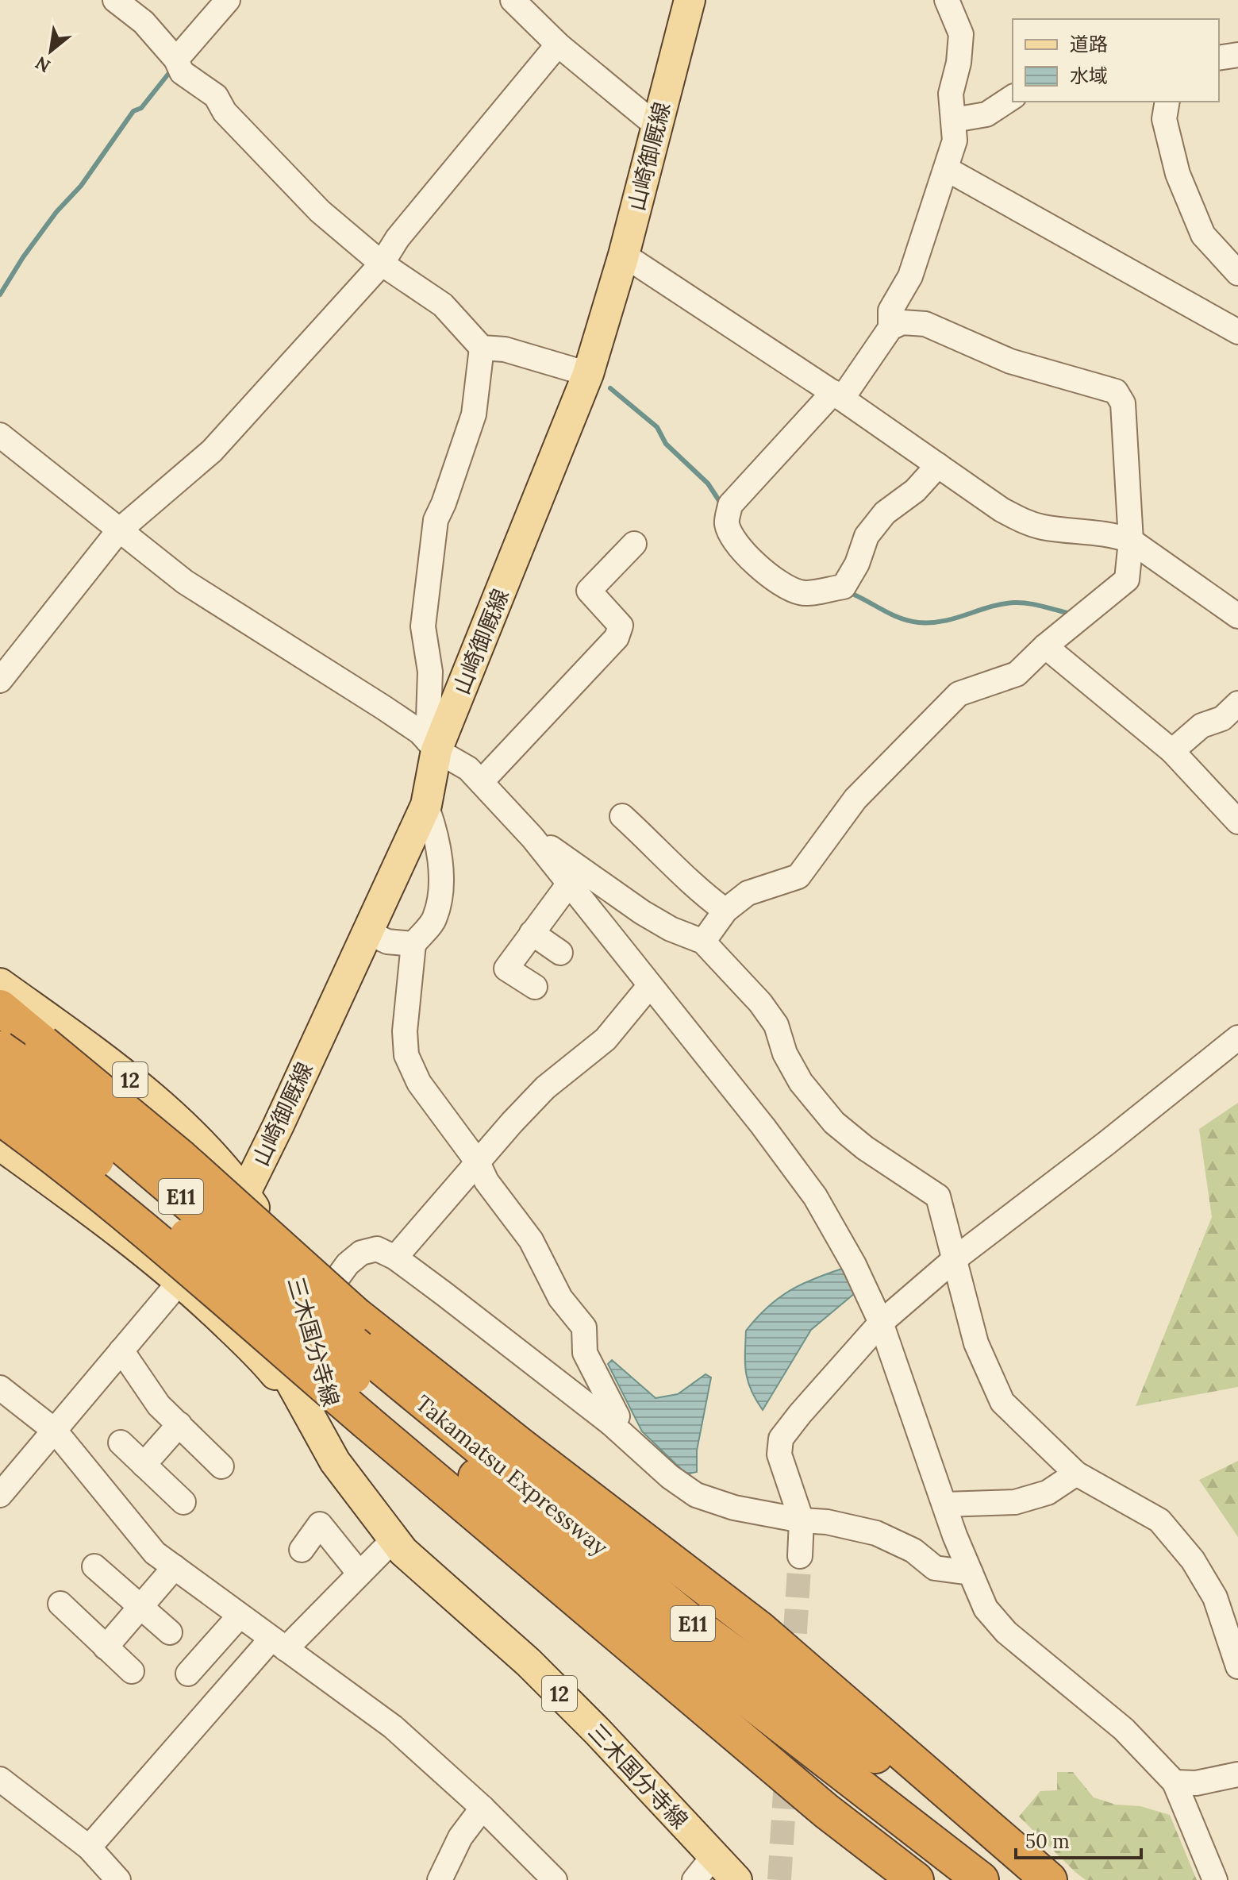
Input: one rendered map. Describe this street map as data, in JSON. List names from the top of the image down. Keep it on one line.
{"streets":{"highway":["E11","Takamatsu Expressway"],"main road":["山崎御厩線","12","三木国分寺線"]},"crossings":[["山崎御厩線","三木国分寺線"]],"legend":["道路","水域"],"scale_bar":"50 m","north":"bottom left"}
